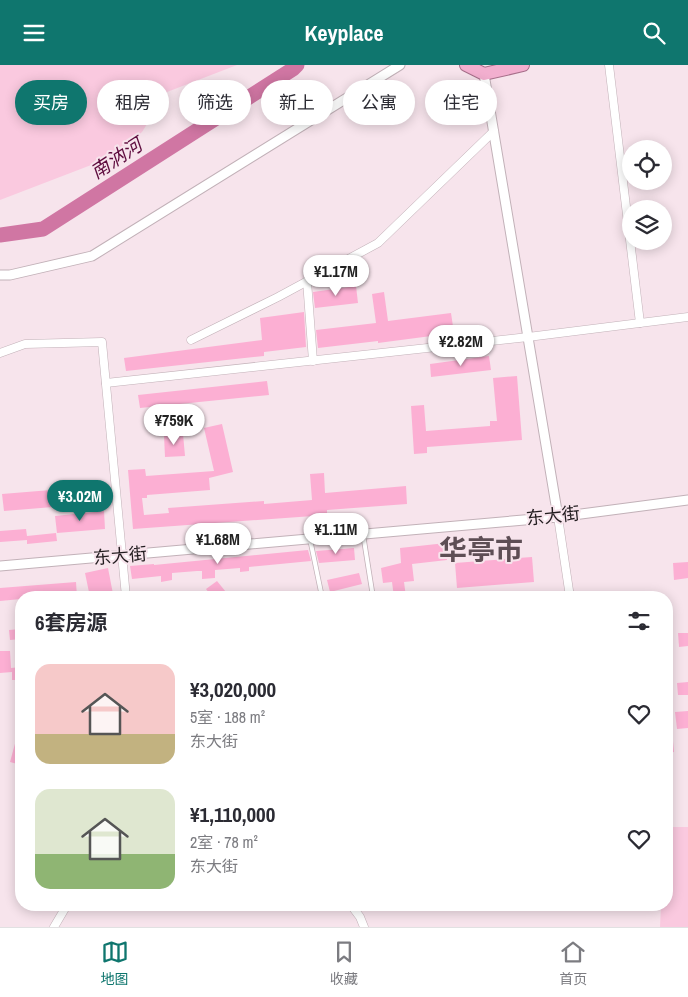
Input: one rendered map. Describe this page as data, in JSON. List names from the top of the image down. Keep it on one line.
{"streets":{"street":["东大街"]},"districts":["华亭市"],"water":["南汭河"],"page":{"header":"Keyplace","chip":["买房","租房","筛选","新上","公寓","住宅"],"price":["¥1.17M","¥2.82M","¥759K","¥3.02M","¥1.11M","¥1.68M"],"heading":"6套房源","list":[{"name":"¥3,020,000","note":"5室 · 188 m² · 东大街"},{"name":"¥1,110,000","note":"2室 · 78 m² · 东大街"}],"tabs":["地图","收藏","首页"]}}
